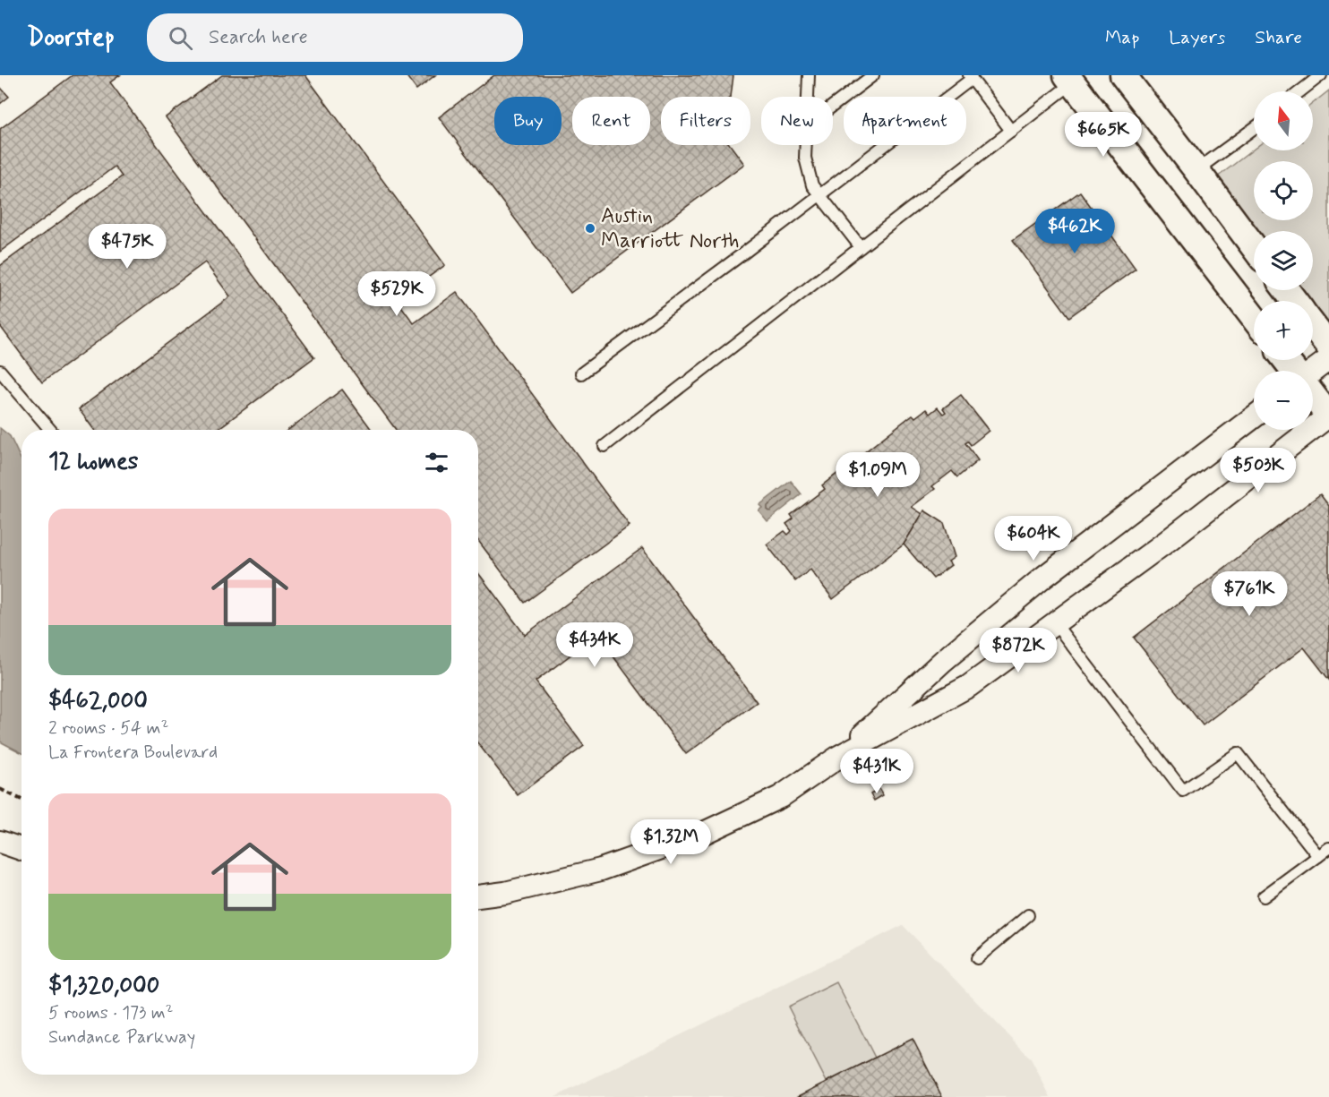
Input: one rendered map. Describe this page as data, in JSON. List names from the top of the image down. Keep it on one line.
{"places":["Austin Marriott North"],"north":"top","page":{"header":"Doorstep","search":"Search here","nav":["Map","Layers","Share"],"map_buttons":["+","−"],"chip":["Buy","Rent","Filters","New","Apartment"],"price":["$665K","$462K","$475K","$529K","$503K","$1.09M","$604K","$761K","$434K","$872K","$431K","$1.32M"],"heading":"12 homes","list":[{"name":"$462,000","note":"2 rooms · 54 m² · La Frontera Boulevard"},{"name":"$1,320,000","note":"5 rooms · 173 m² · Sundance Parkway"}]}}
